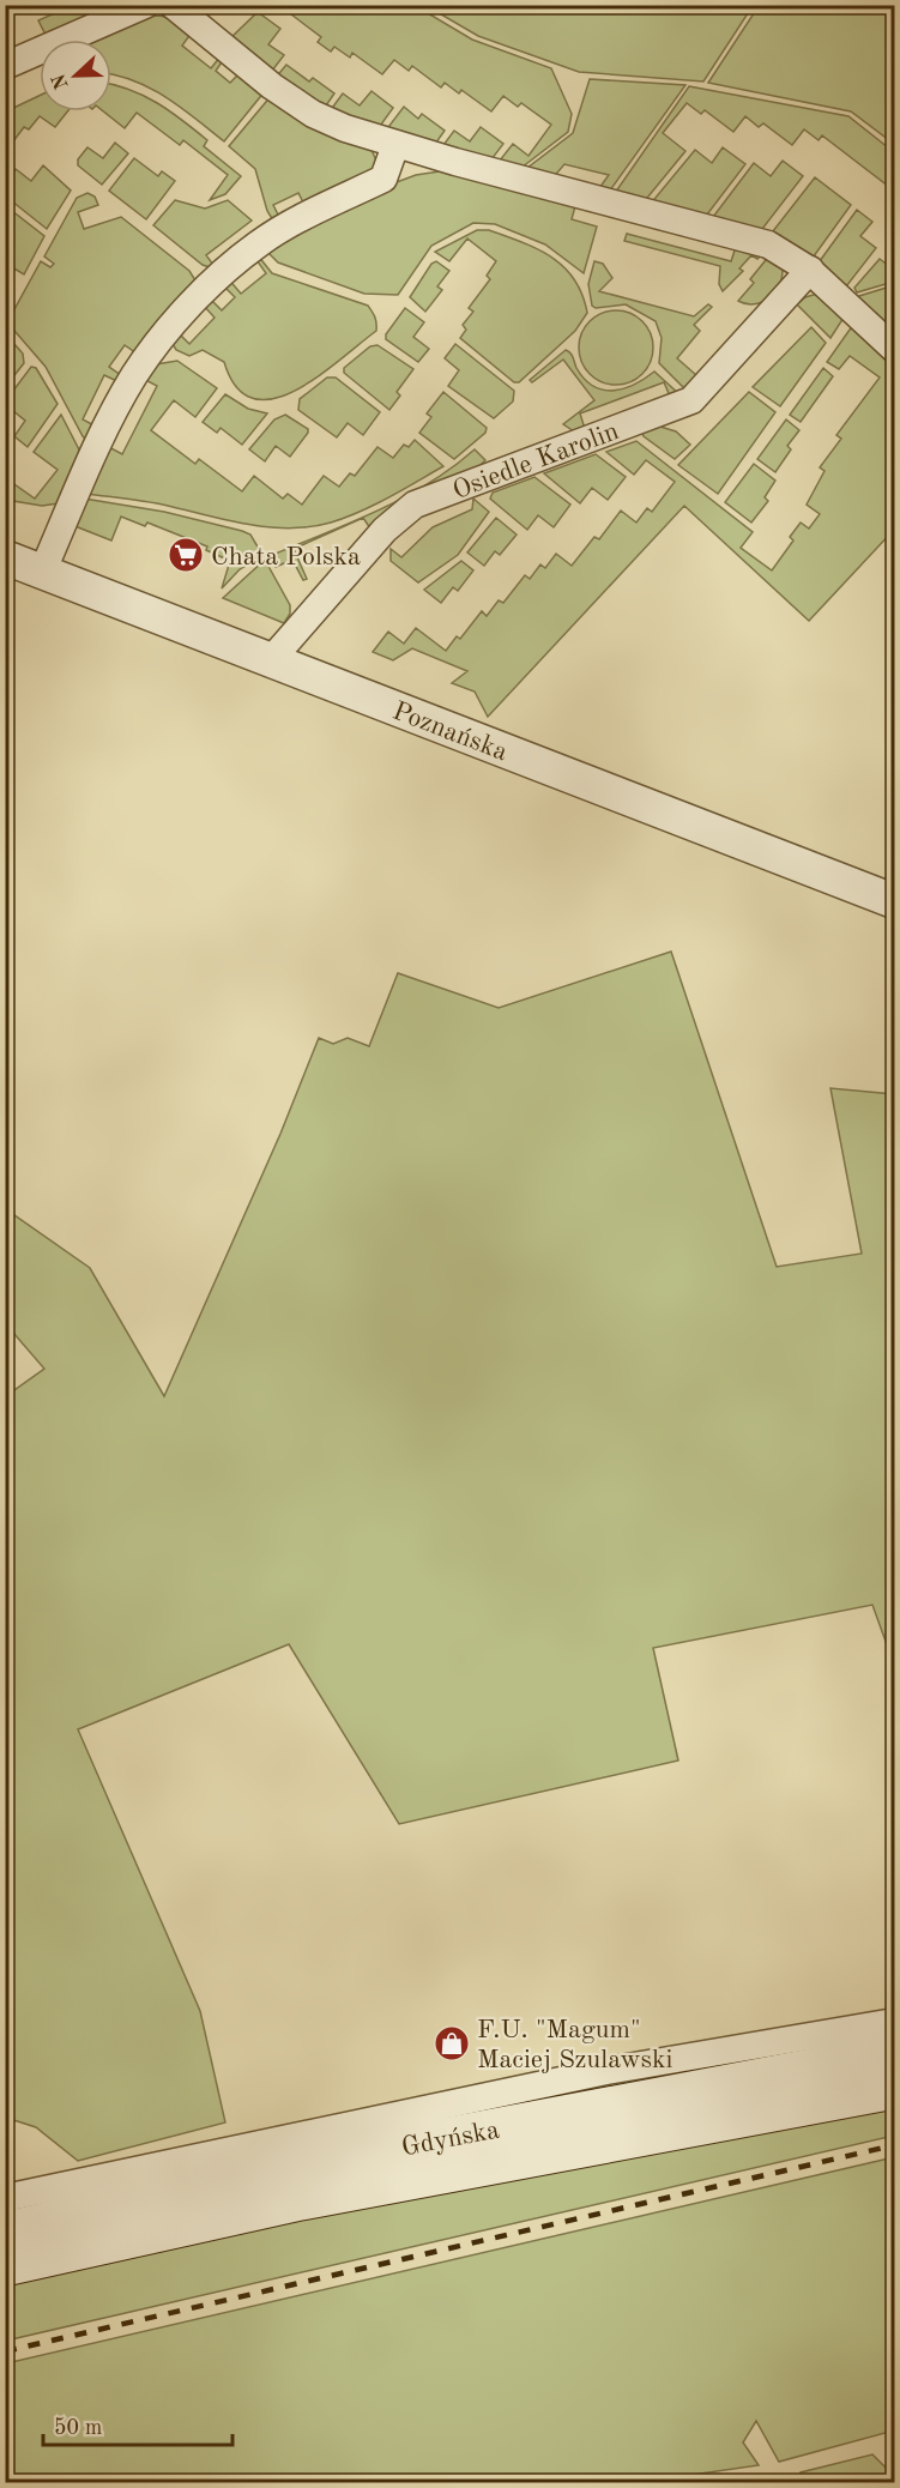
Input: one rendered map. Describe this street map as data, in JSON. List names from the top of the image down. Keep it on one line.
{"streets":{"main road":["Gdyńska"],"street":["Osiedle Karolin","Poznańska"]},"crossings":[["Osiedle Karolin","Poznańska"]],"places":{"supermarket":["Chata Polska"],"shop":["F.U. \"Magum\" Maciej Szulawski"]},"scale_bar":"50 m","north":"left"}
